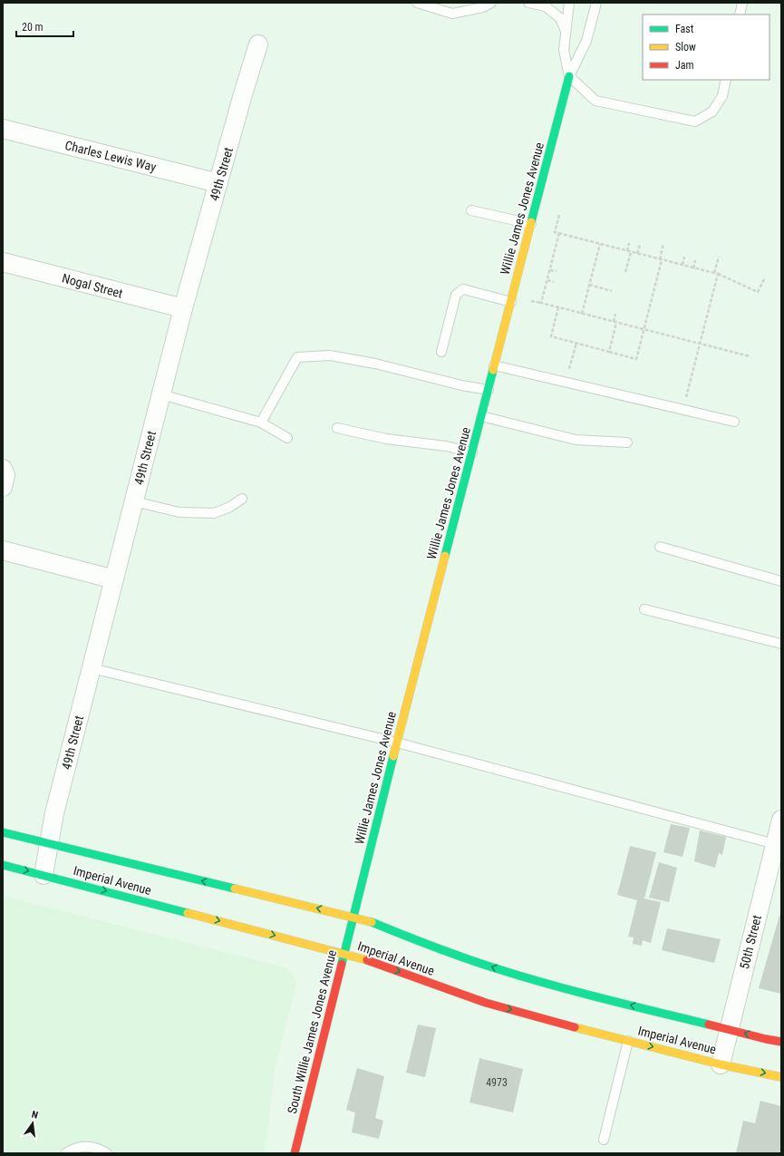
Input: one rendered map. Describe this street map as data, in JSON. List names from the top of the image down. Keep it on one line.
{"streets":{"main road":["Willie James Jones Avenue","Imperial Avenue","South Willie James Jones Avenue"],"street":["Charles Lewis Way","49th Street","Nogal Street","50th Street"]},"crossings":[["Charles Lewis Way","49th Street"],["49th Street","Nogal Street"],["49th Street","Imperial Avenue"],["Willie James Jones Avenue","Imperial Avenue"],["Willie James Jones Avenue","South Willie James Jones Avenue"],["Imperial Avenue","50th Street"],["Imperial Avenue","South Willie James Jones Avenue"]],"house_numbers":["4973"],"legend":["Fast","Slow","Jam"],"scale_bar":"20 m","north":"top"}
